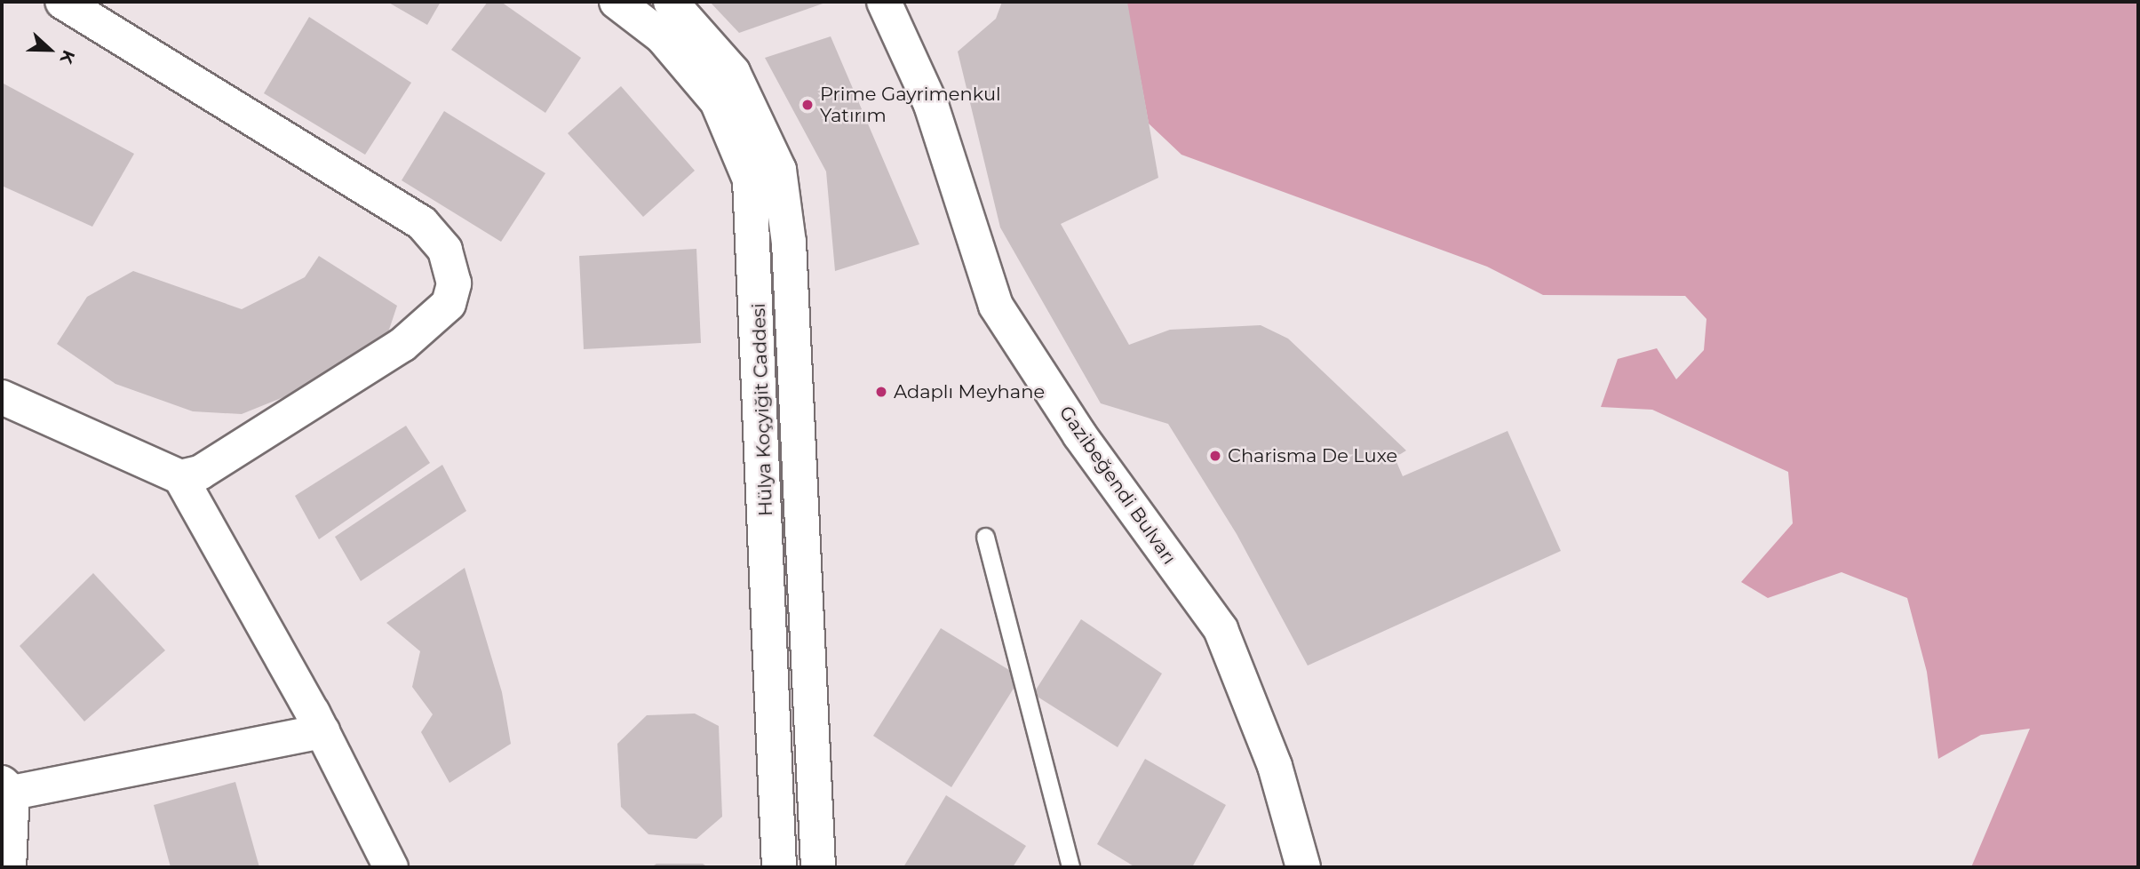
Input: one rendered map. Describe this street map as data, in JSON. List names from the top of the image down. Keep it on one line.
{"streets":{"street":["Hülya Koçyiğit Caddesi","Gazibeğendi Bulvarı"]},"places":["Prime Gayrimenkul Yatırım","Adaplı Meyhane","Charisma De Luxe"],"north":"right"}
